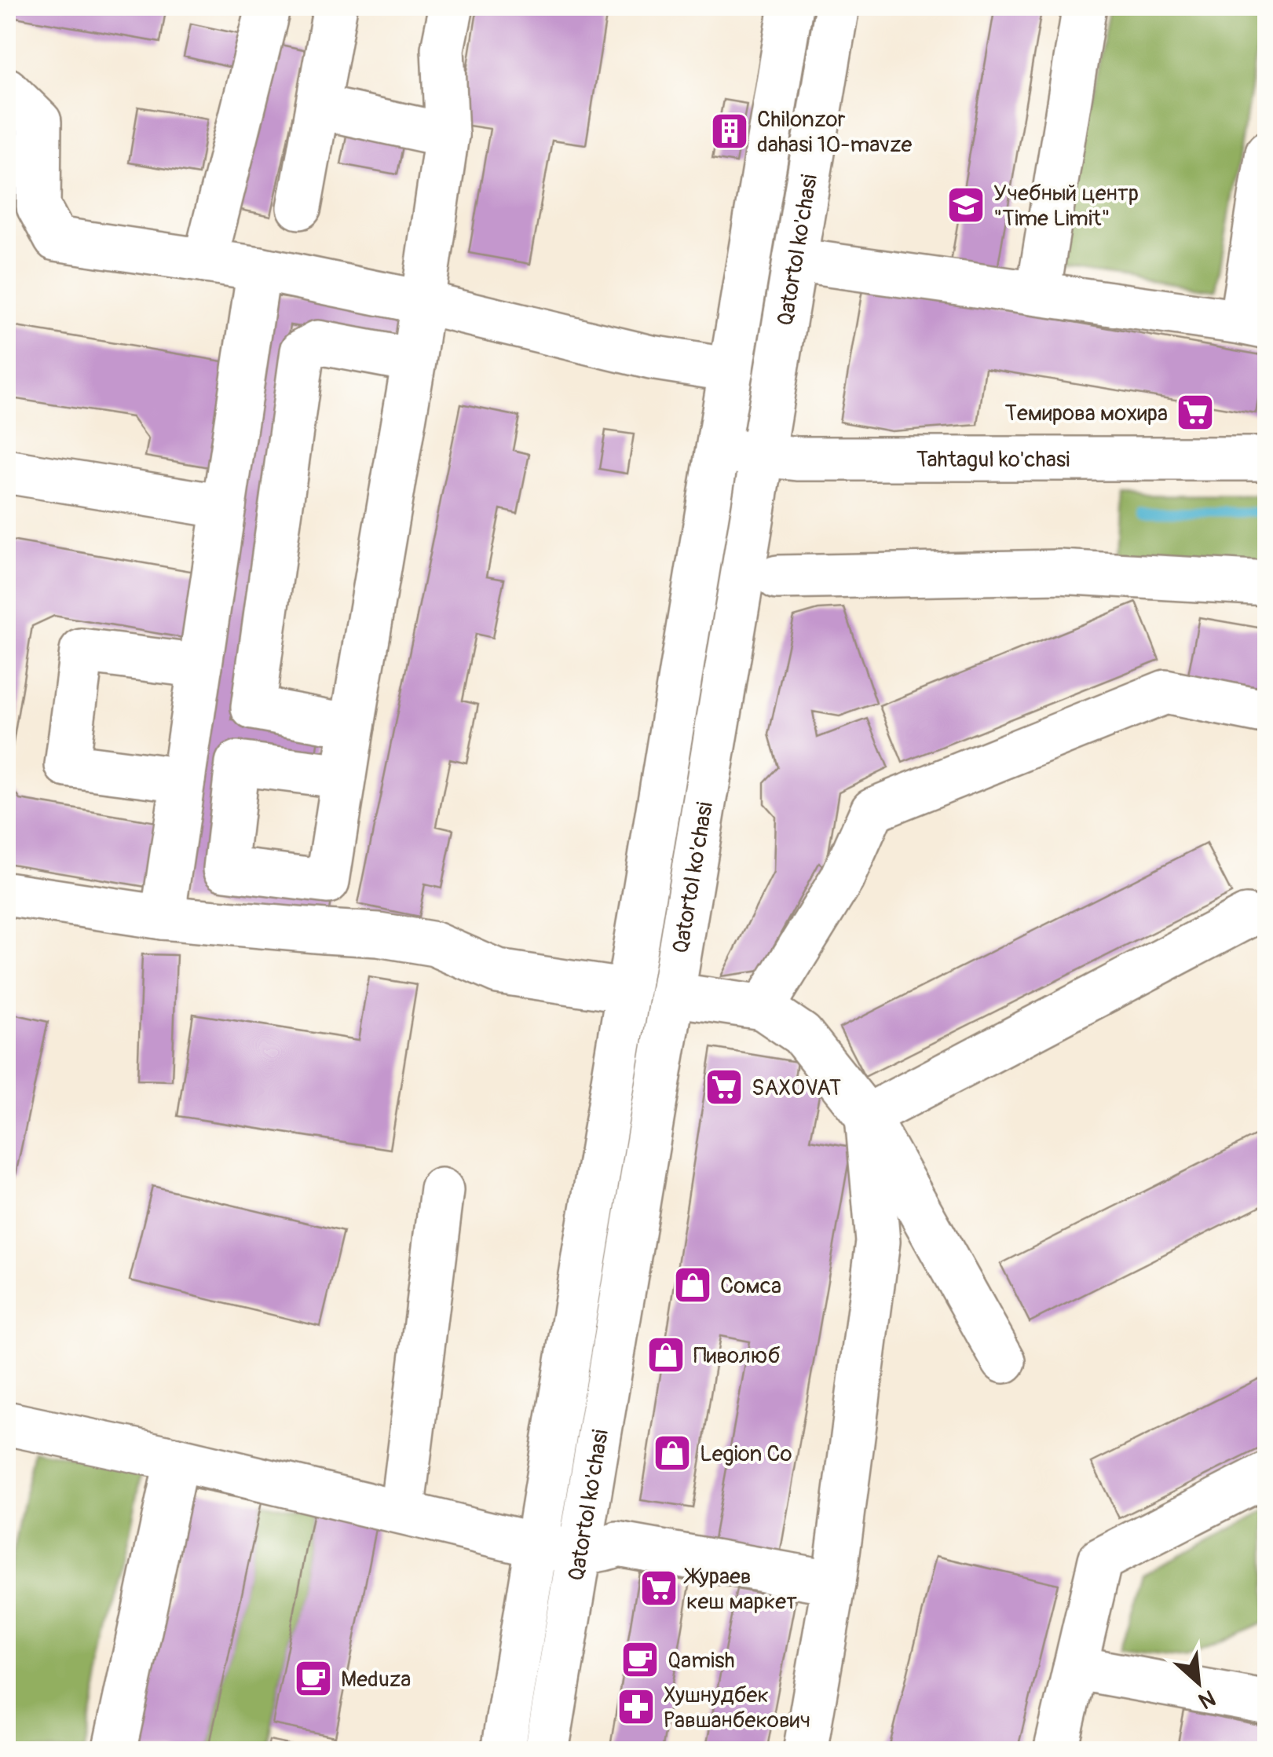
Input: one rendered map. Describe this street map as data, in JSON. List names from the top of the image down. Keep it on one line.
{"streets":{"main road":["Qatortol ko'chasi","Tahtagul ko'chasi"]},"crossings":[["Qatortol ko'chasi","Tahtagul ko'chasi"]],"places":{"building":["Chilonzor dahasi 10-mavze"],"school or university":["Учебный центр \"Time Limit\""],"supermarket":["Темирова мохира","SAXOVAT","Жураев кеш маркет"],"shop":["Сомса","Пиволюб","Legion Co"],"cafe":["Qamish","Meduza"],"pharmacy":["Хушнудбек Равшанбекович"]},"north":"bottom right"}
